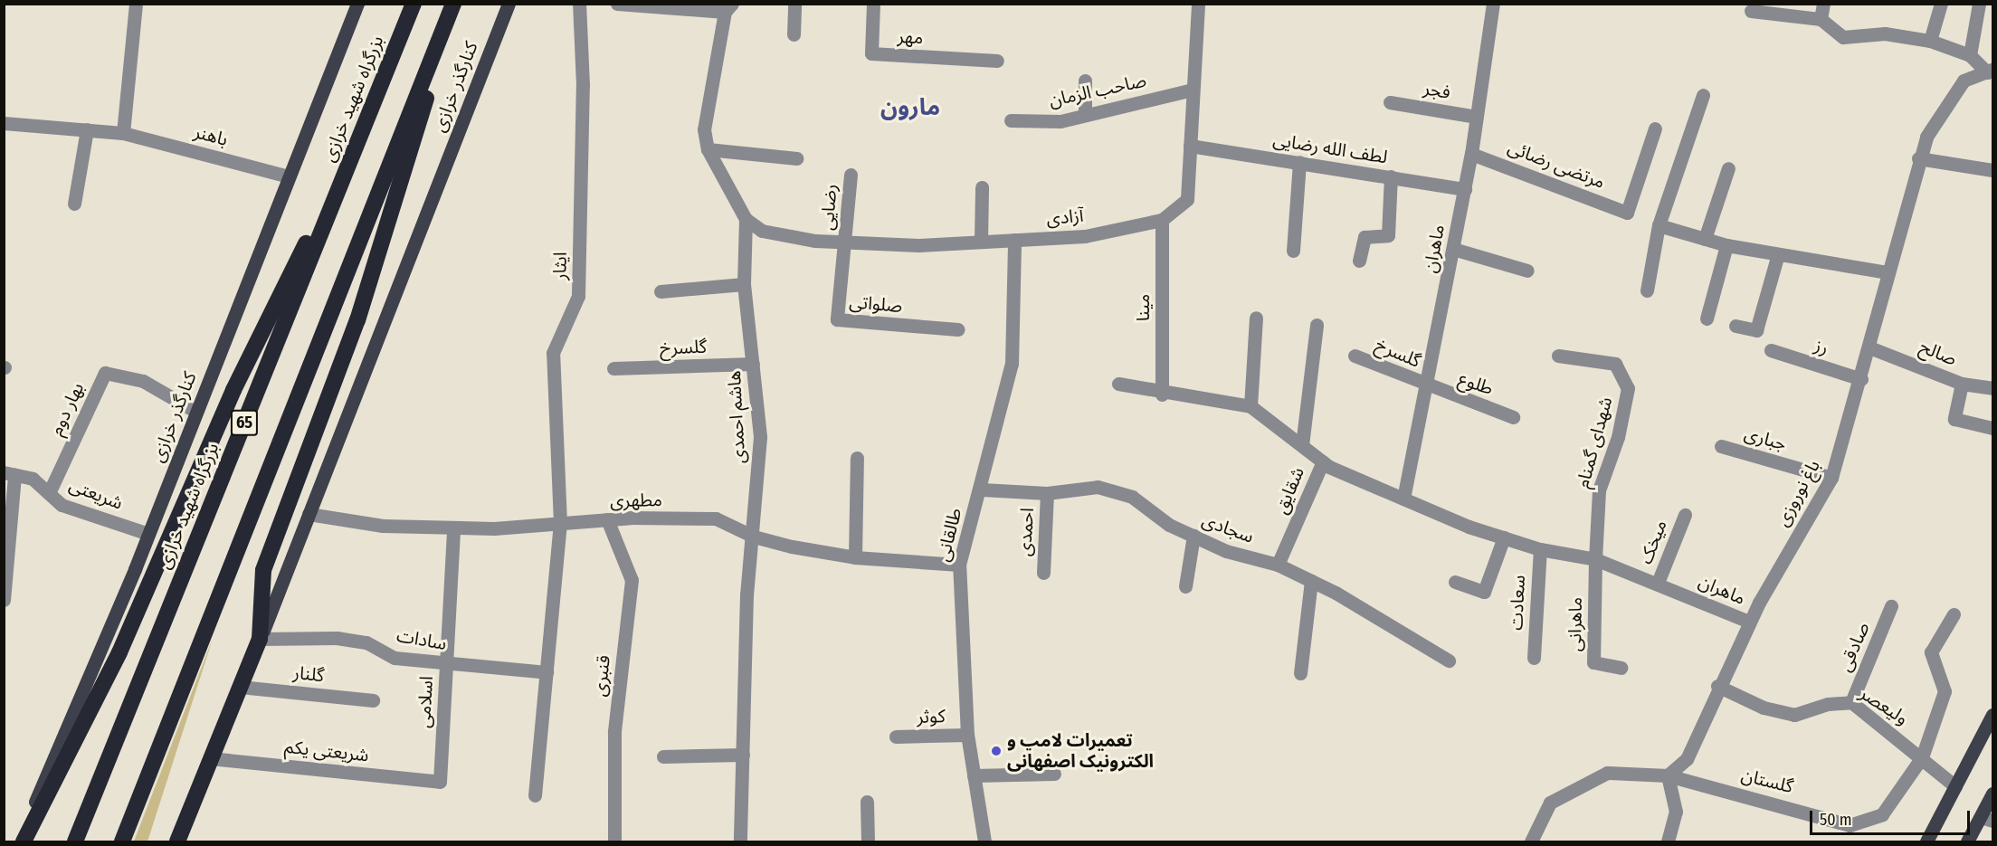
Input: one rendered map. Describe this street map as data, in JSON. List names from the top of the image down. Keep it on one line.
{"streets":{"highway":["بزرگراه شهید خرازی","65"],"main road":["کنارگذر خرازی"],"street":["مهر","صاحب الزمان","فجر","باهنر","لطف الله رضایی","مرتضی رضائی","رضایی","آزادی","ماهران","ایثار","صلواتی","مینا","رز","گلسرخ","صالح","طلوع","بهار دوم","هاشم احمدی","جباری","شهدای گمنام","شقایق","باغ نوروزی","شریعتی","مطهری","سجادی","احمدی","طالقانی","میخک","سعادت","ماهرانی","سادات","صادقی","گلنار","قنبری","اسلامی","ولیعصر","کوثر","شریعتی یکم","گلستان"]},"crossings":[["کنارگذر خرازی","باهنر"],["کنارگذر خرازی","بهار دوم"],["کنارگذر خرازی","شریعتی"],["کنارگذر خرازی","مطهری"],["کنارگذر خرازی","سادات"],["صاحب الزمان","آزادی"],["فجر","ماهران"],["لطف الله رضایی","آزادی"],["لطف الله رضایی","ماهران"],["مرتضی رضائی","ماهران"],["رضایی","آزادی"],["رضایی","صلواتی"],["آزادی","صلواتی"],["آزادی","مینا"],["آزادی","هاشم احمدی"],["آزادی","طالقانی"],["ماهران","مینا"],["ماهران","گلسرخ"],["ماهران","طلوع"],["ماهران","شهدای گمنام"],["ماهران","شقایق"],["ماهران","باغ نوروزی"],["ماهران","میخک"],["ماهران","سعادت"],["ماهران","ماهرانی"],["ایثار","مطهری"],["ایثار","سادات"],["رز","باغ نوروزی"],["گلسرخ","طلوع"],["گلسرخ","هاشم احمدی"],["صالح","باغ نوروزی"],["بهار دوم","شریعتی"],["هاشم احمدی","مطهری"],["جباری","باغ نوروزی"],["شهدای گمنام","ماهرانی"],["شقایق","سجادی"],["باغ نوروزی","ولیعصر"],["باغ نوروزی","گلستان"],["مطهری","طالقانی"],["مطهری","قنبری"],["مطهری","اسلامی"],["سجادی","احمدی"],["سجادی","طالقانی"],["طالقانی","کوثر"],["سادات","اسلامی"],["صادقی","ولیعصر"],["اسلامی","شریعتی یکم"],["ولیعصر","گلستان"]],"districts":["مارون"],"places":["تعمیرات لامپ و الکترونیک اصفهانی"],"scale_bar":"50 m"}
